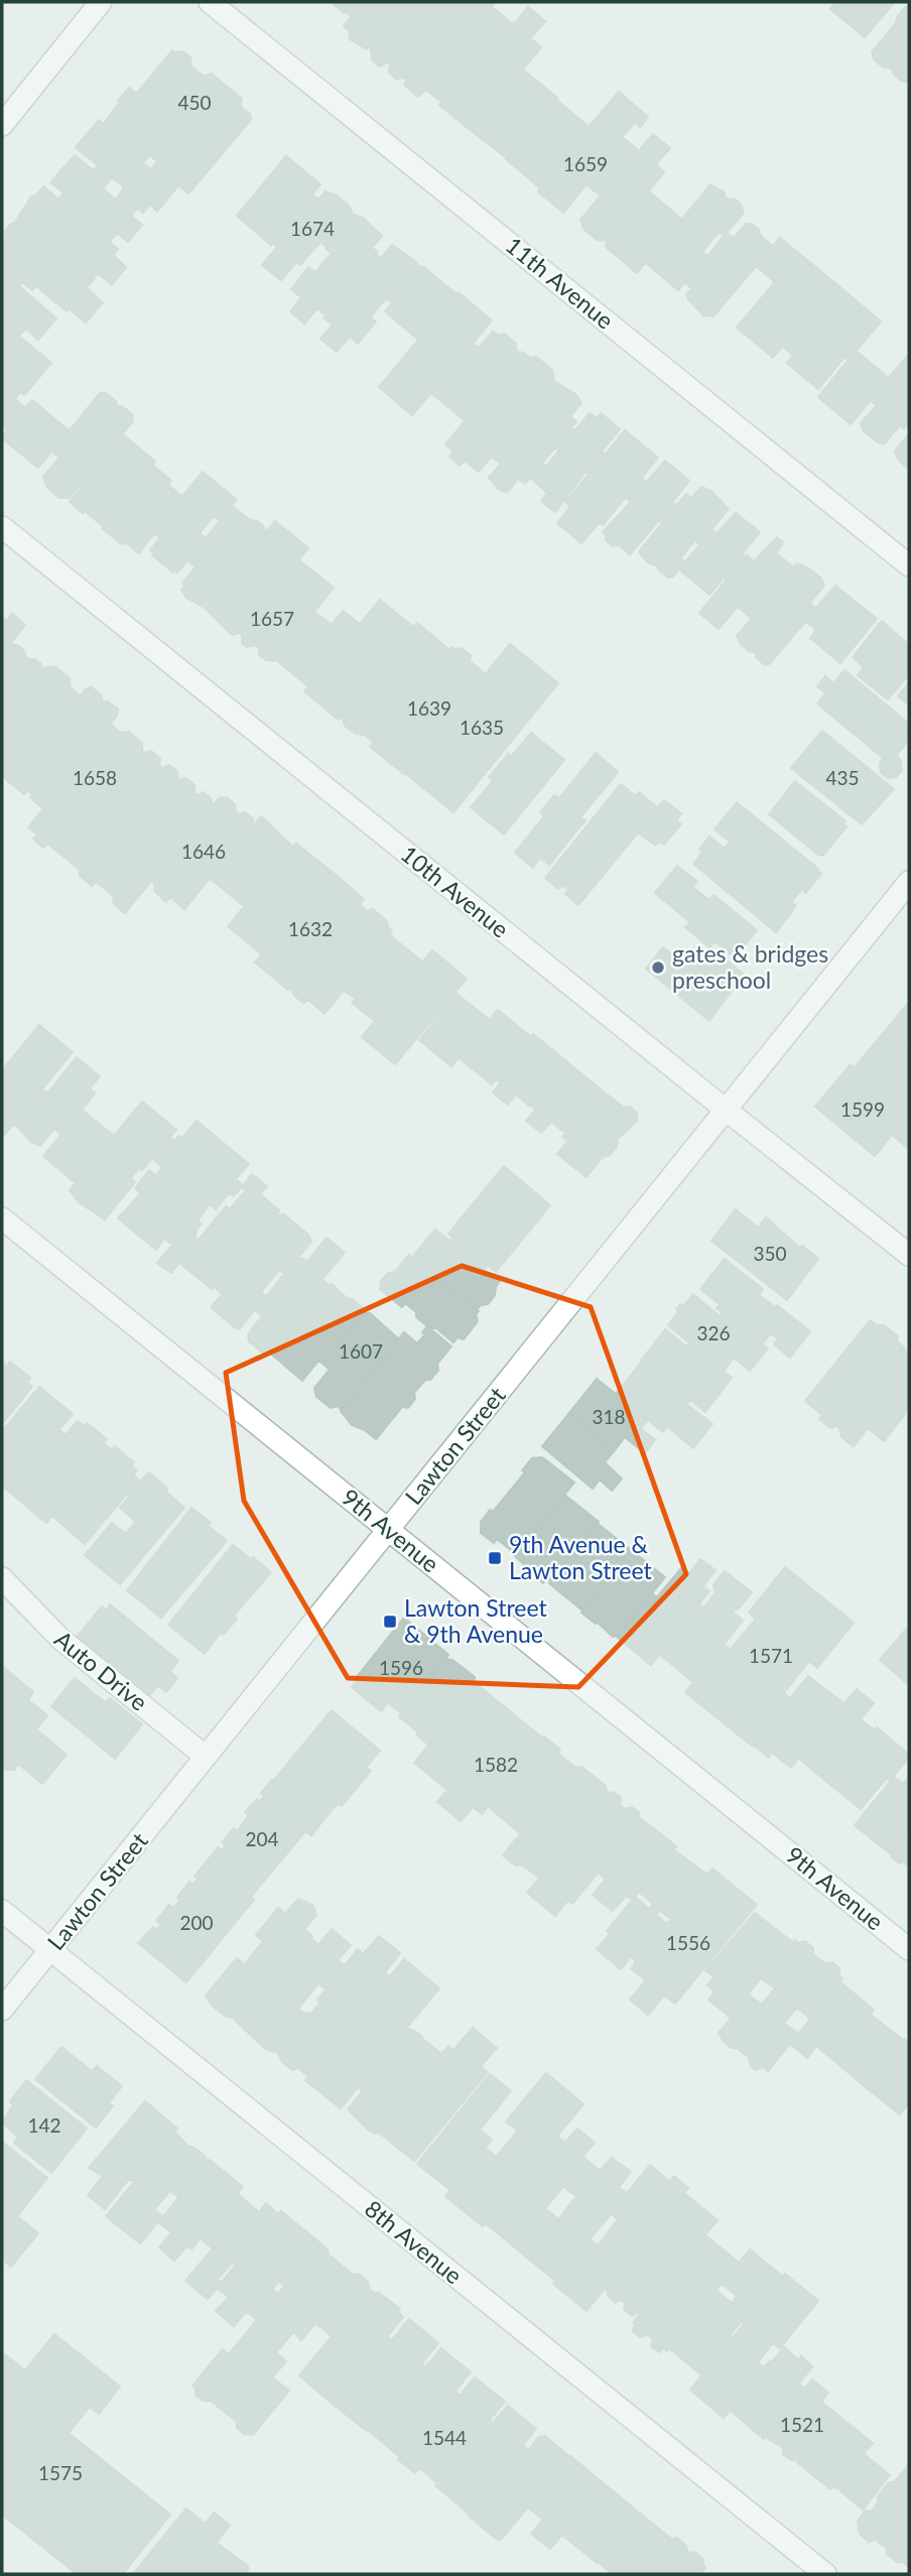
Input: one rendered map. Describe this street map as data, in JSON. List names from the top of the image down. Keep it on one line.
{"streets":{"street":["11th Avenue","10th Avenue","Lawton Street","9th Avenue","Auto Drive","8th Avenue"]},"crossings":[["10th Avenue","Lawton Street"],["Lawton Street","9th Avenue"],["Lawton Street","Auto Drive"],["Lawton Street","8th Avenue"]],"places":{"other":["gates & bridges preschool"],"transit":["9th Avenue & Lawton Street","Lawton Street & 9th Avenue"]},"house_numbers":["450","1659","1674","1657","1639","1635","1658","435","1646","1632","1599","350","326","1607","318","1571","1596","1582","204","200","1556","142","1521","1544","1575"]}
